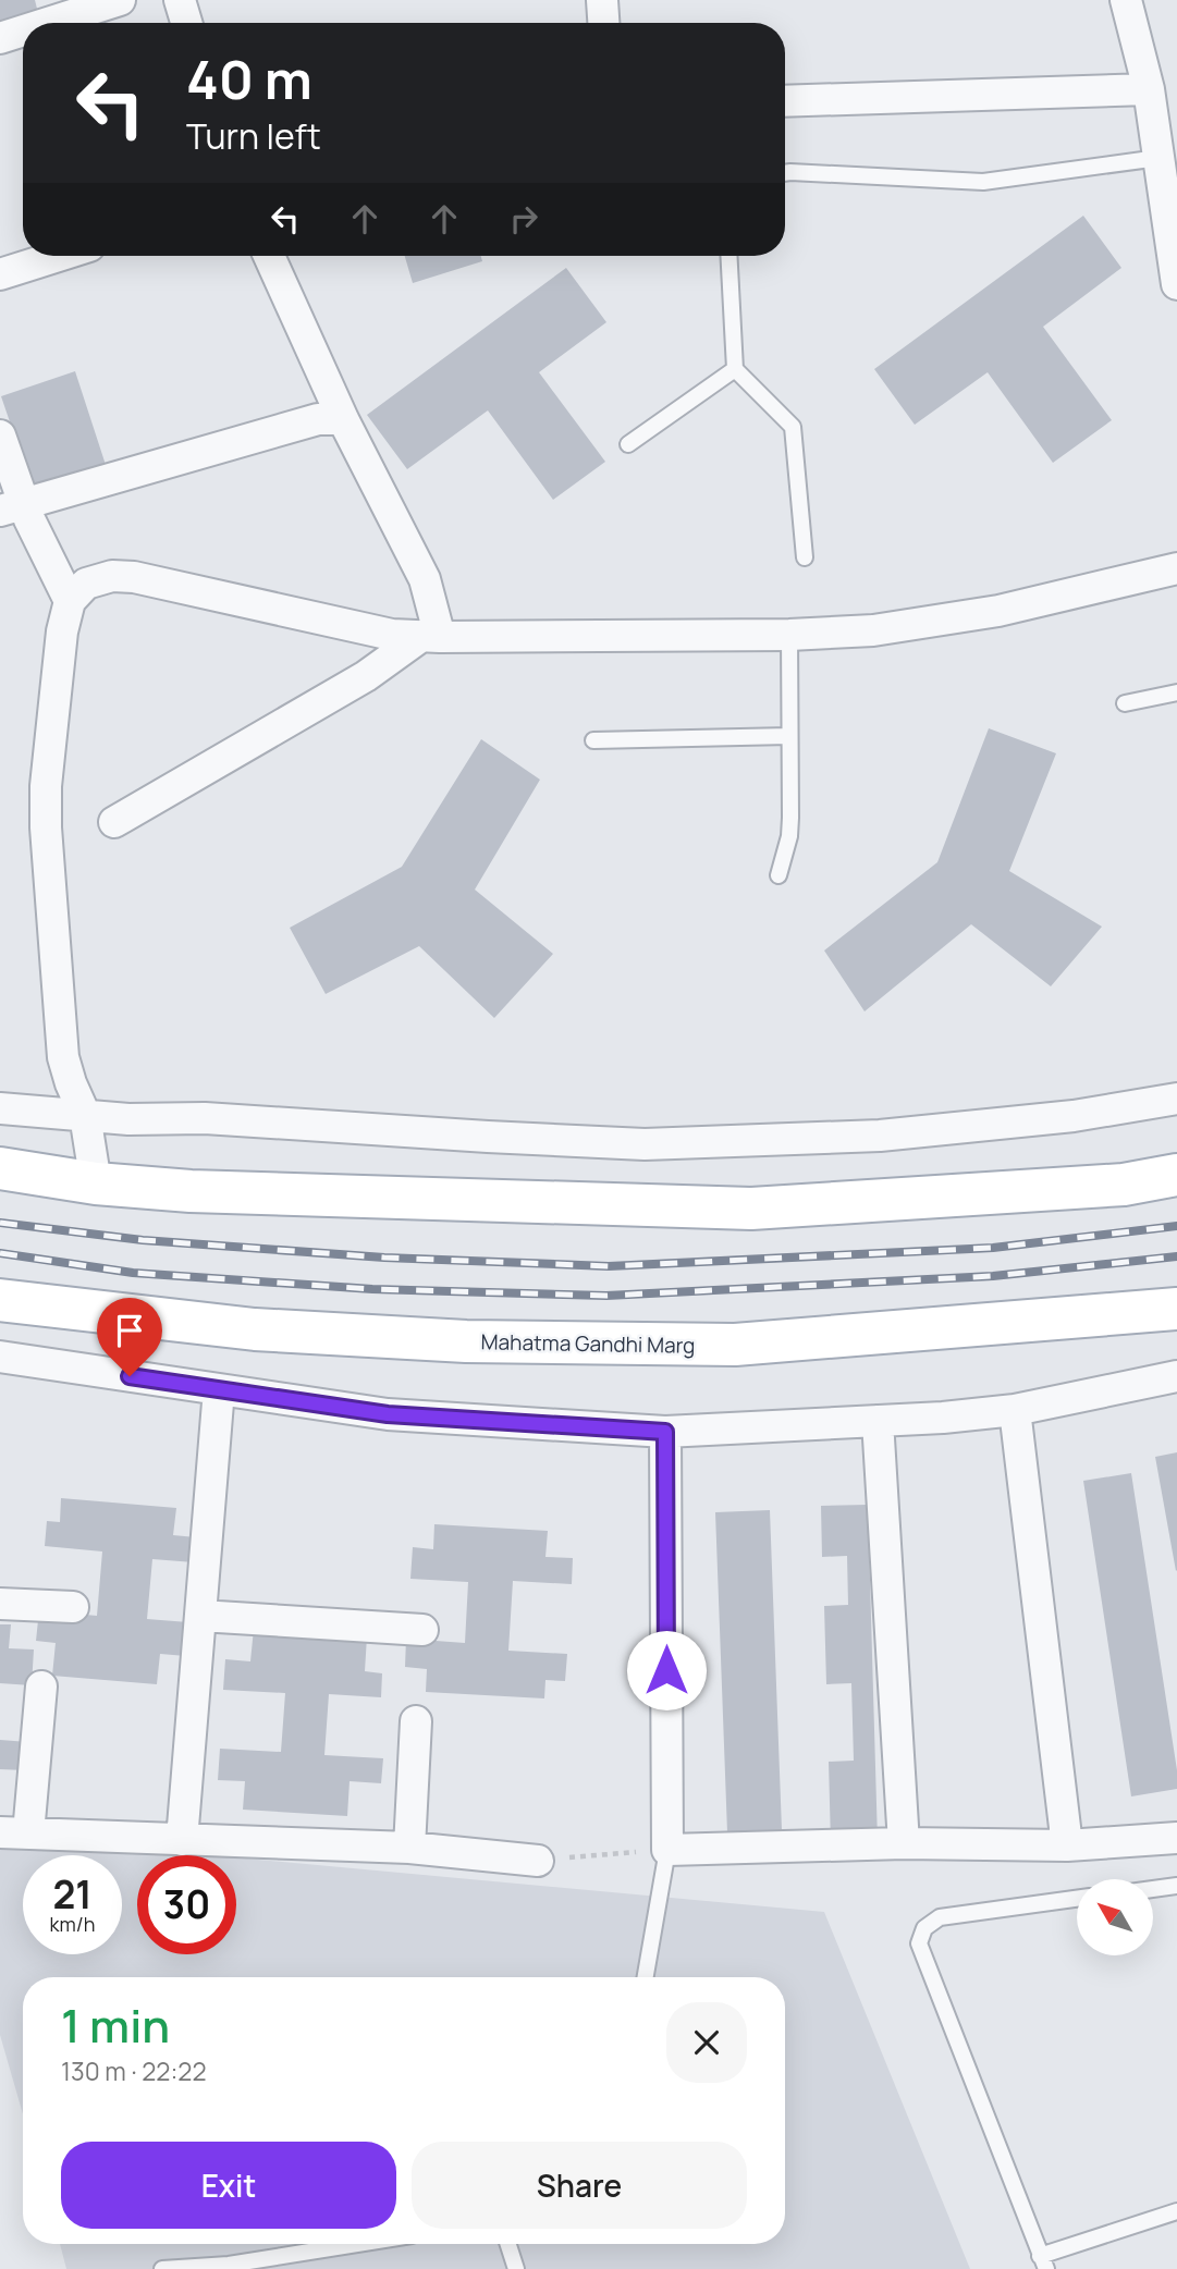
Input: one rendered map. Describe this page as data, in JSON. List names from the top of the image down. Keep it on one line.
{"streets":{"main road":["Mahatma Gandhi Marg"]},"north":"top left","page":{"turn":["40 m","Turn left"],"speed":"21 km/h","limit":"30","heading":["1 min","130 m · 22:22"],"buttons":["Exit","Share"]}}
